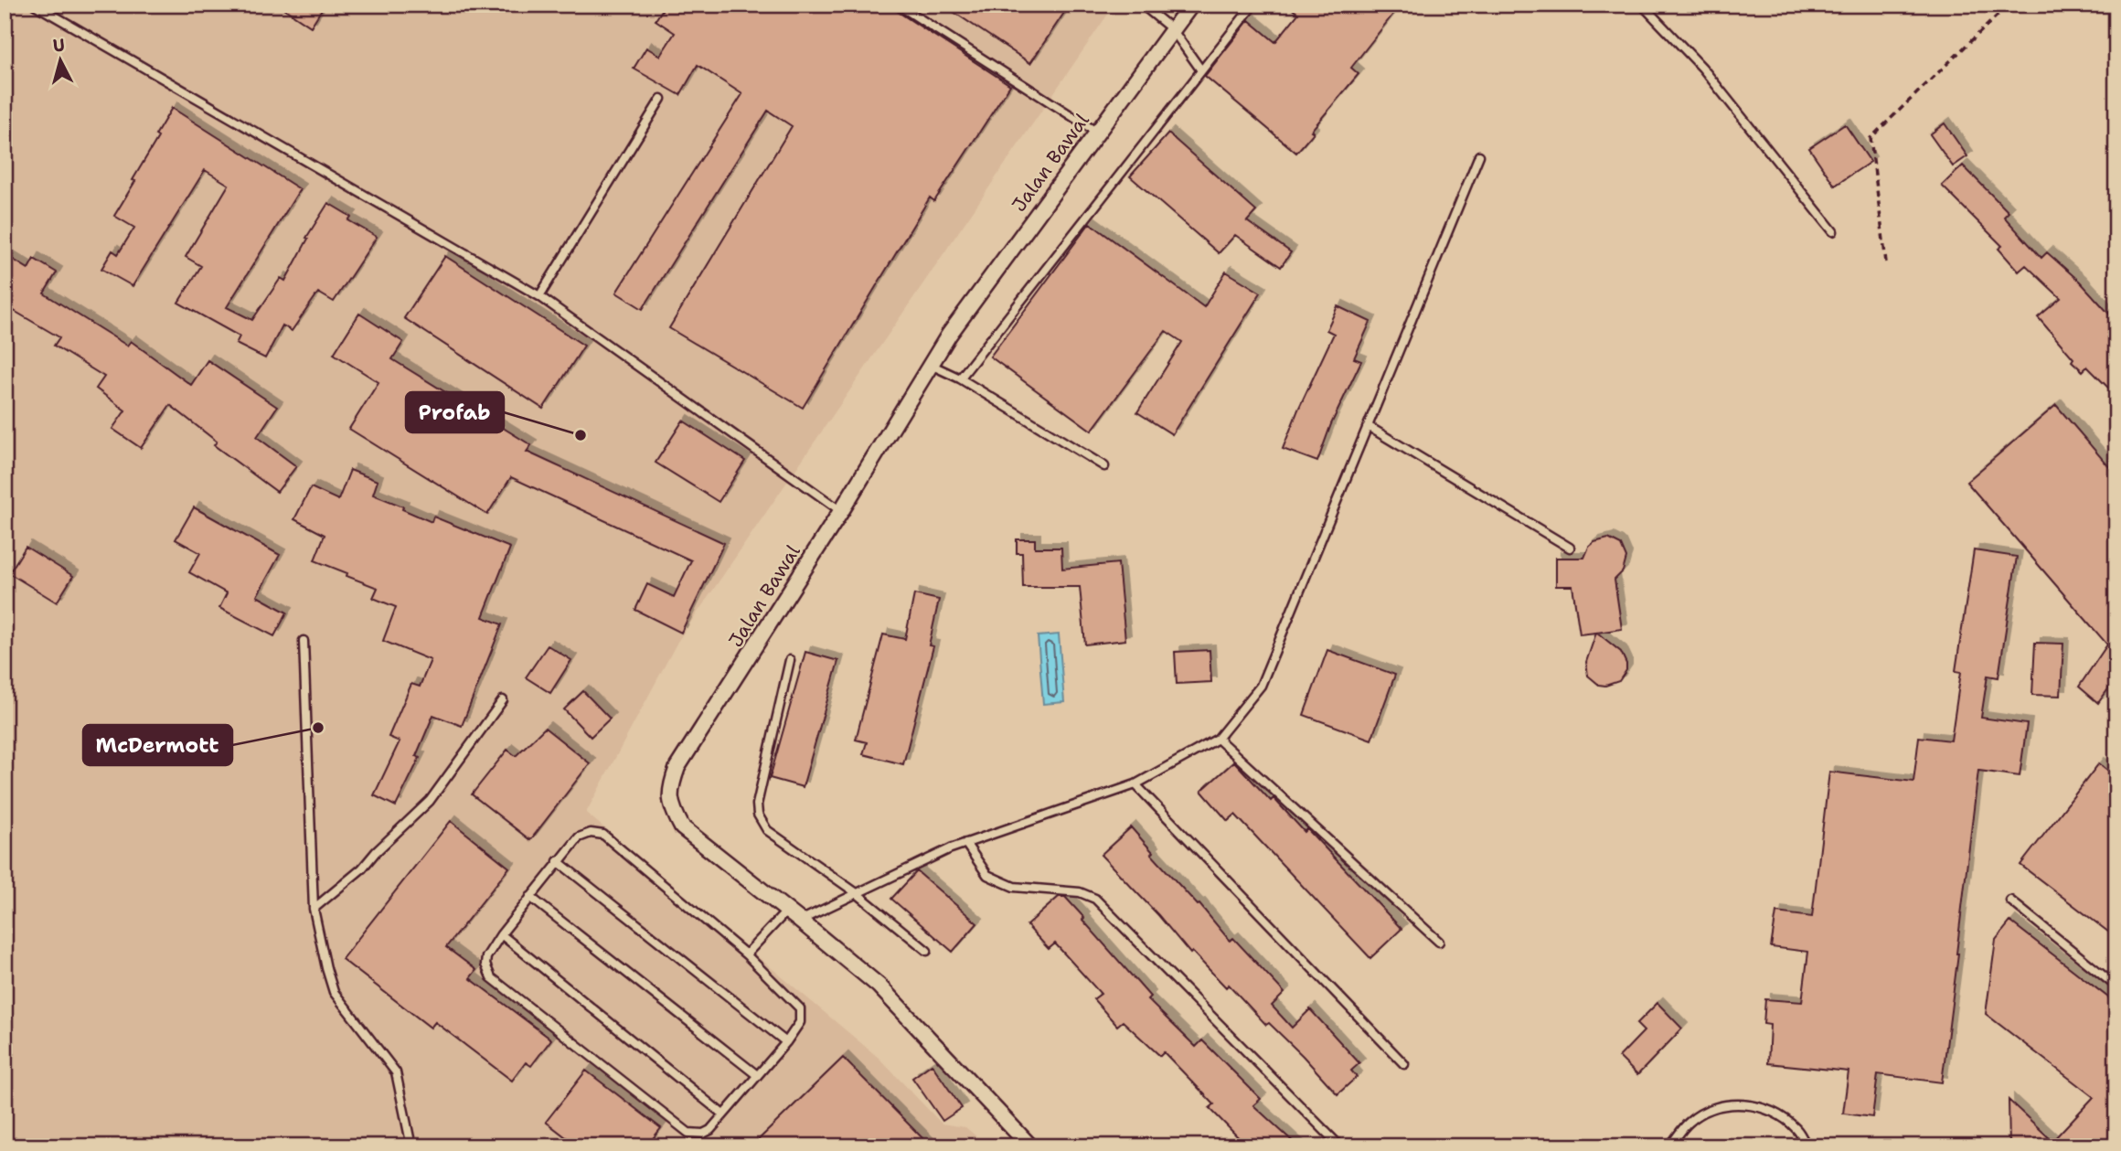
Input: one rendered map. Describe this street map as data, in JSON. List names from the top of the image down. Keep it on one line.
{"streets":{"street":["Jalan Bawal"]},"places":["Profab","McDermott"],"north":"top"}
